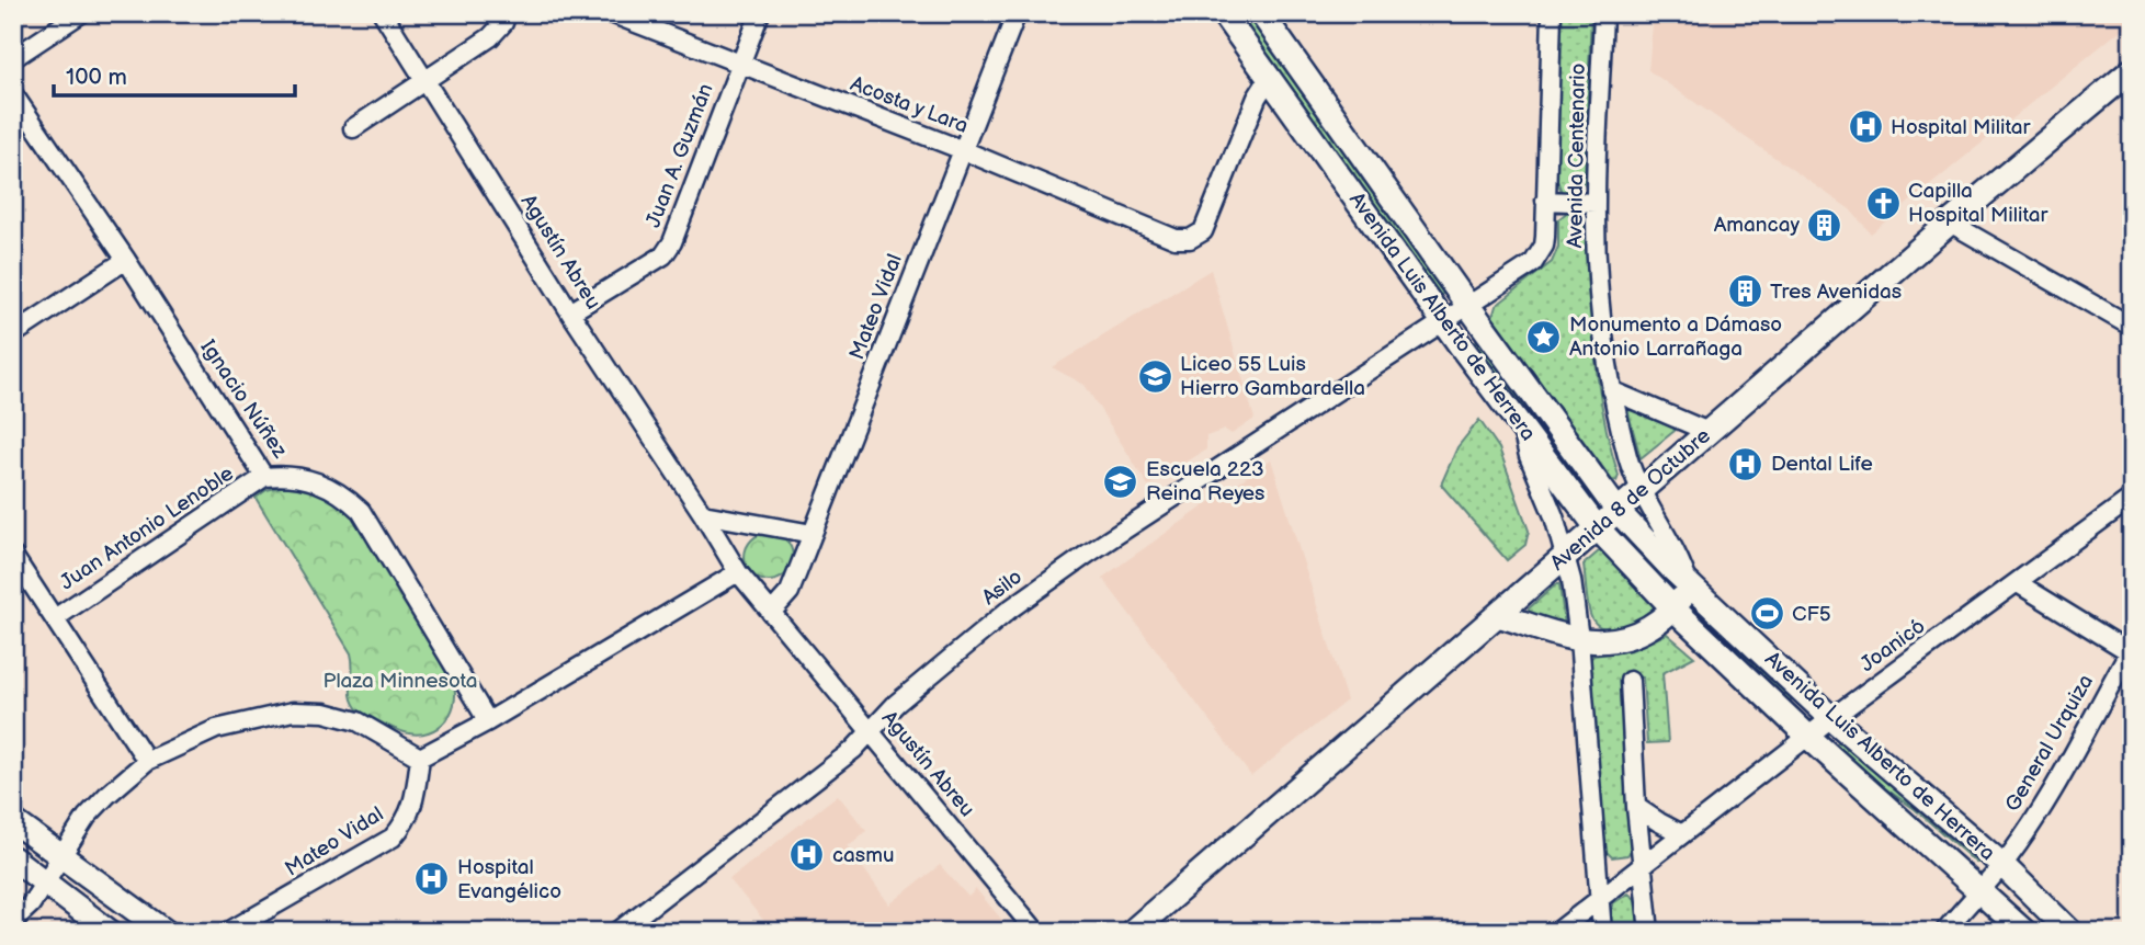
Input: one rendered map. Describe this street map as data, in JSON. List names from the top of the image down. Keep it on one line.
{"streets":{"main road":["Avenida Luis Alberto de Herrera","Avenida 8 de Octubre"],"street":["Acosta y Lara","Juan A. Guzmán","Avenida Centenario","Agustín Abreu","Mateo Vidal","Ignacio Núñez","Juan Antonio Lenoble","Asilo","Joanicó","General Urquiza"]},"crossings":[["Acosta y Lara","Juan A. Guzmán"],["Acosta y Lara","Mateo Vidal"],["Acosta y Lara","Avenida Luis Alberto de Herrera"],["Juan A. Guzmán","Agustín Abreu"],["Avenida Centenario","Avenida Luis Alberto de Herrera"],["Avenida Centenario","Avenida 8 de Octubre"],["Avenida Centenario","Asilo"],["Agustín Abreu","Mateo Vidal"],["Agustín Abreu","Asilo"],["Avenida Luis Alberto de Herrera","Avenida 8 de Octubre"],["Avenida Luis Alberto de Herrera","Asilo"],["Avenida Luis Alberto de Herrera","Joanicó"],["Avenida Luis Alberto de Herrera","General Urquiza"],["Ignacio Núñez","Juan Antonio Lenoble"]],"parks":["Plaza Minnesota"],"places":{"hospital":["Hospital Militar","Dental Life","casmu","Hospital Evangélico"],"church":["Capilla Hospital Militar"],"building":["Amancay","Tres Avenidas"],"place":["Monumento a Dámaso Antonio Larrañaga"],"school or university":["Liceo 55 Luis Hierro Gambardella","Escuela 223 Reina Reyes"],"sports":["CF5"]},"scale_bar":"100 m"}
